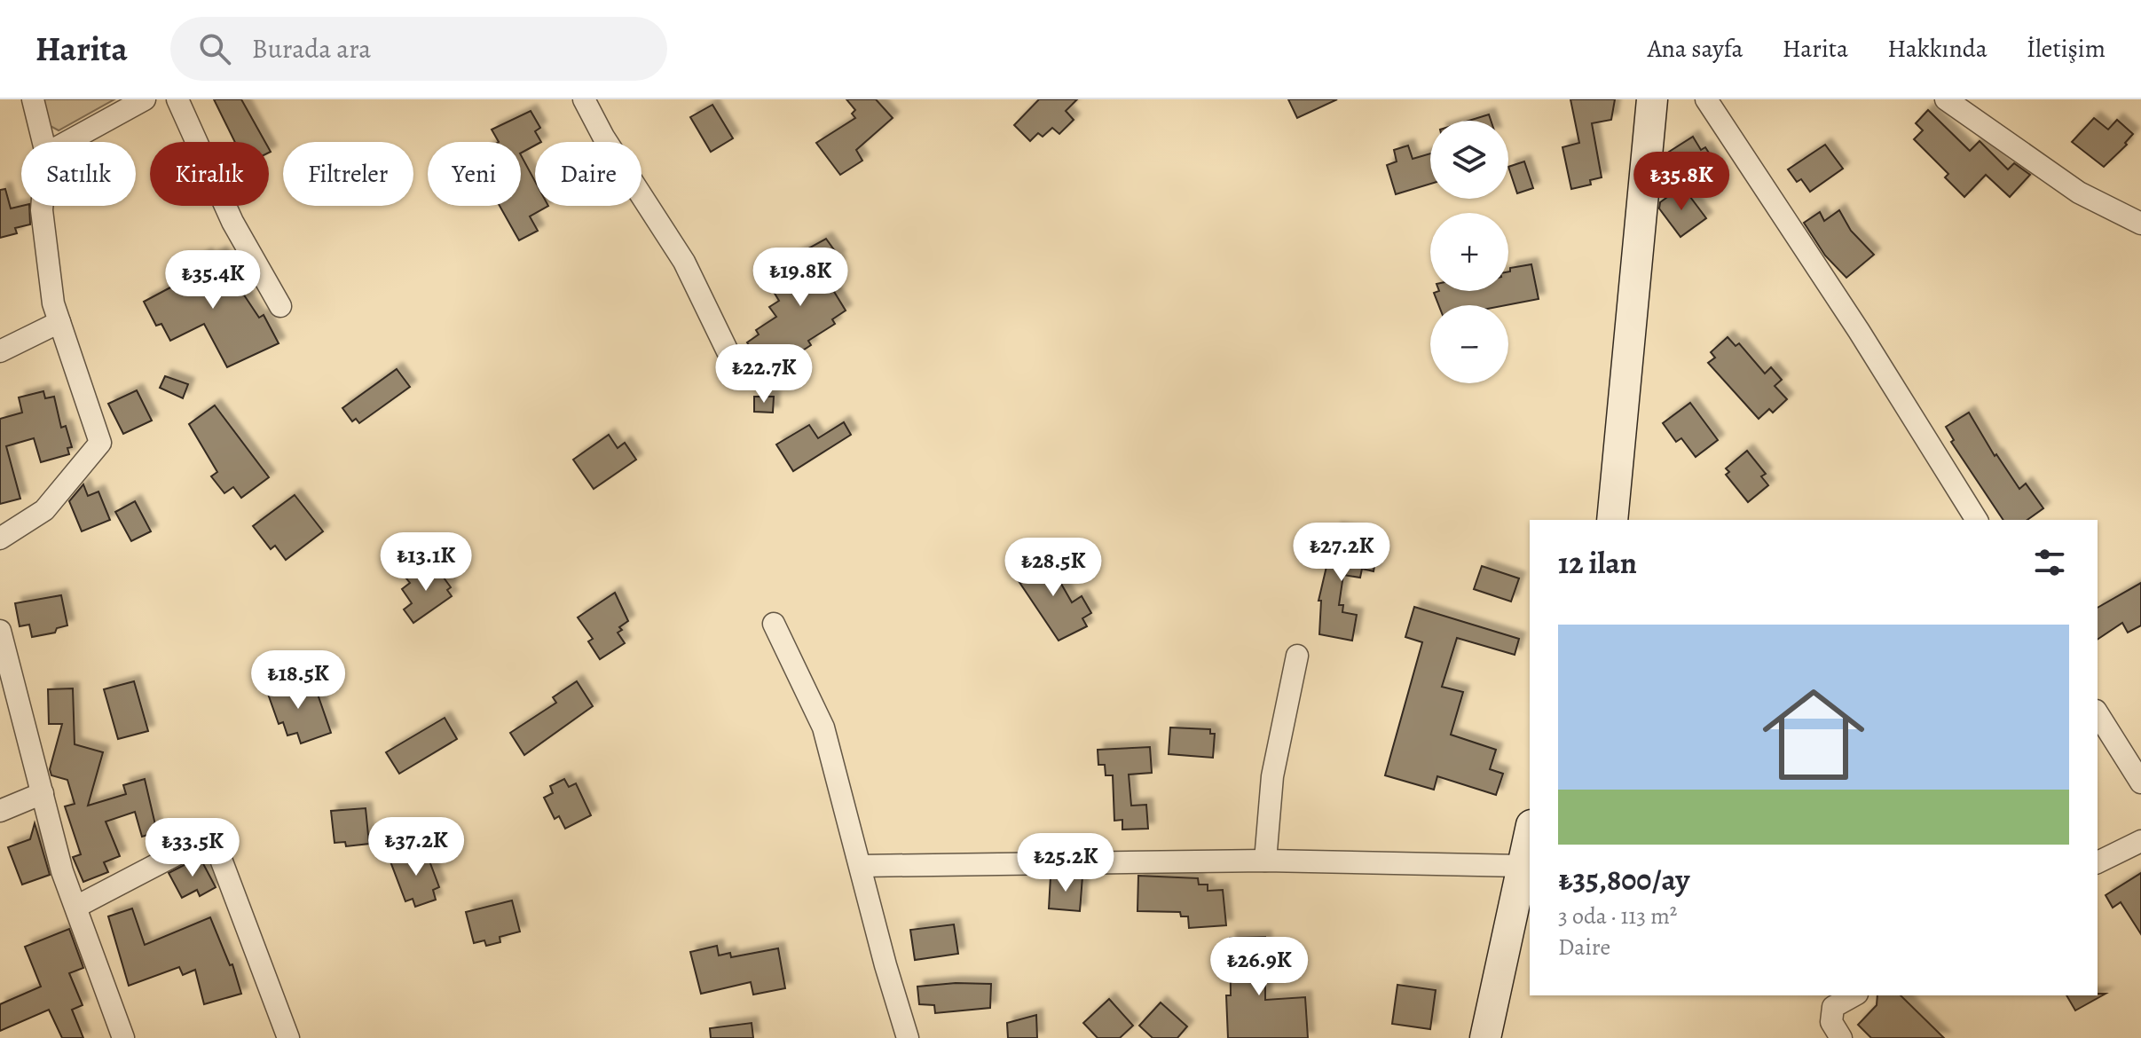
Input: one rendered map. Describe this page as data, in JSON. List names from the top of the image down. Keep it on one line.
{"page":{"header":"Harita","search":"Burada ara","nav":["Ana sayfa","Harita","Hakkında","İletişim"],"map_buttons":["+","−"],"chip":["Satılık","Kiralık","Filtreler","Yeni","Daire"],"price":["₺35.8K","₺19.8K","₺35.4K","₺22.7K","₺27.2K","₺13.1K","₺28.5K","₺18.5K","₺37.2K","₺33.5K","₺25.2K","₺26.9K"],"heading":"12 ilan","list":[{"name":"₺35,800/ay","note":"3 oda · 113 m² · Daire"}]}}
